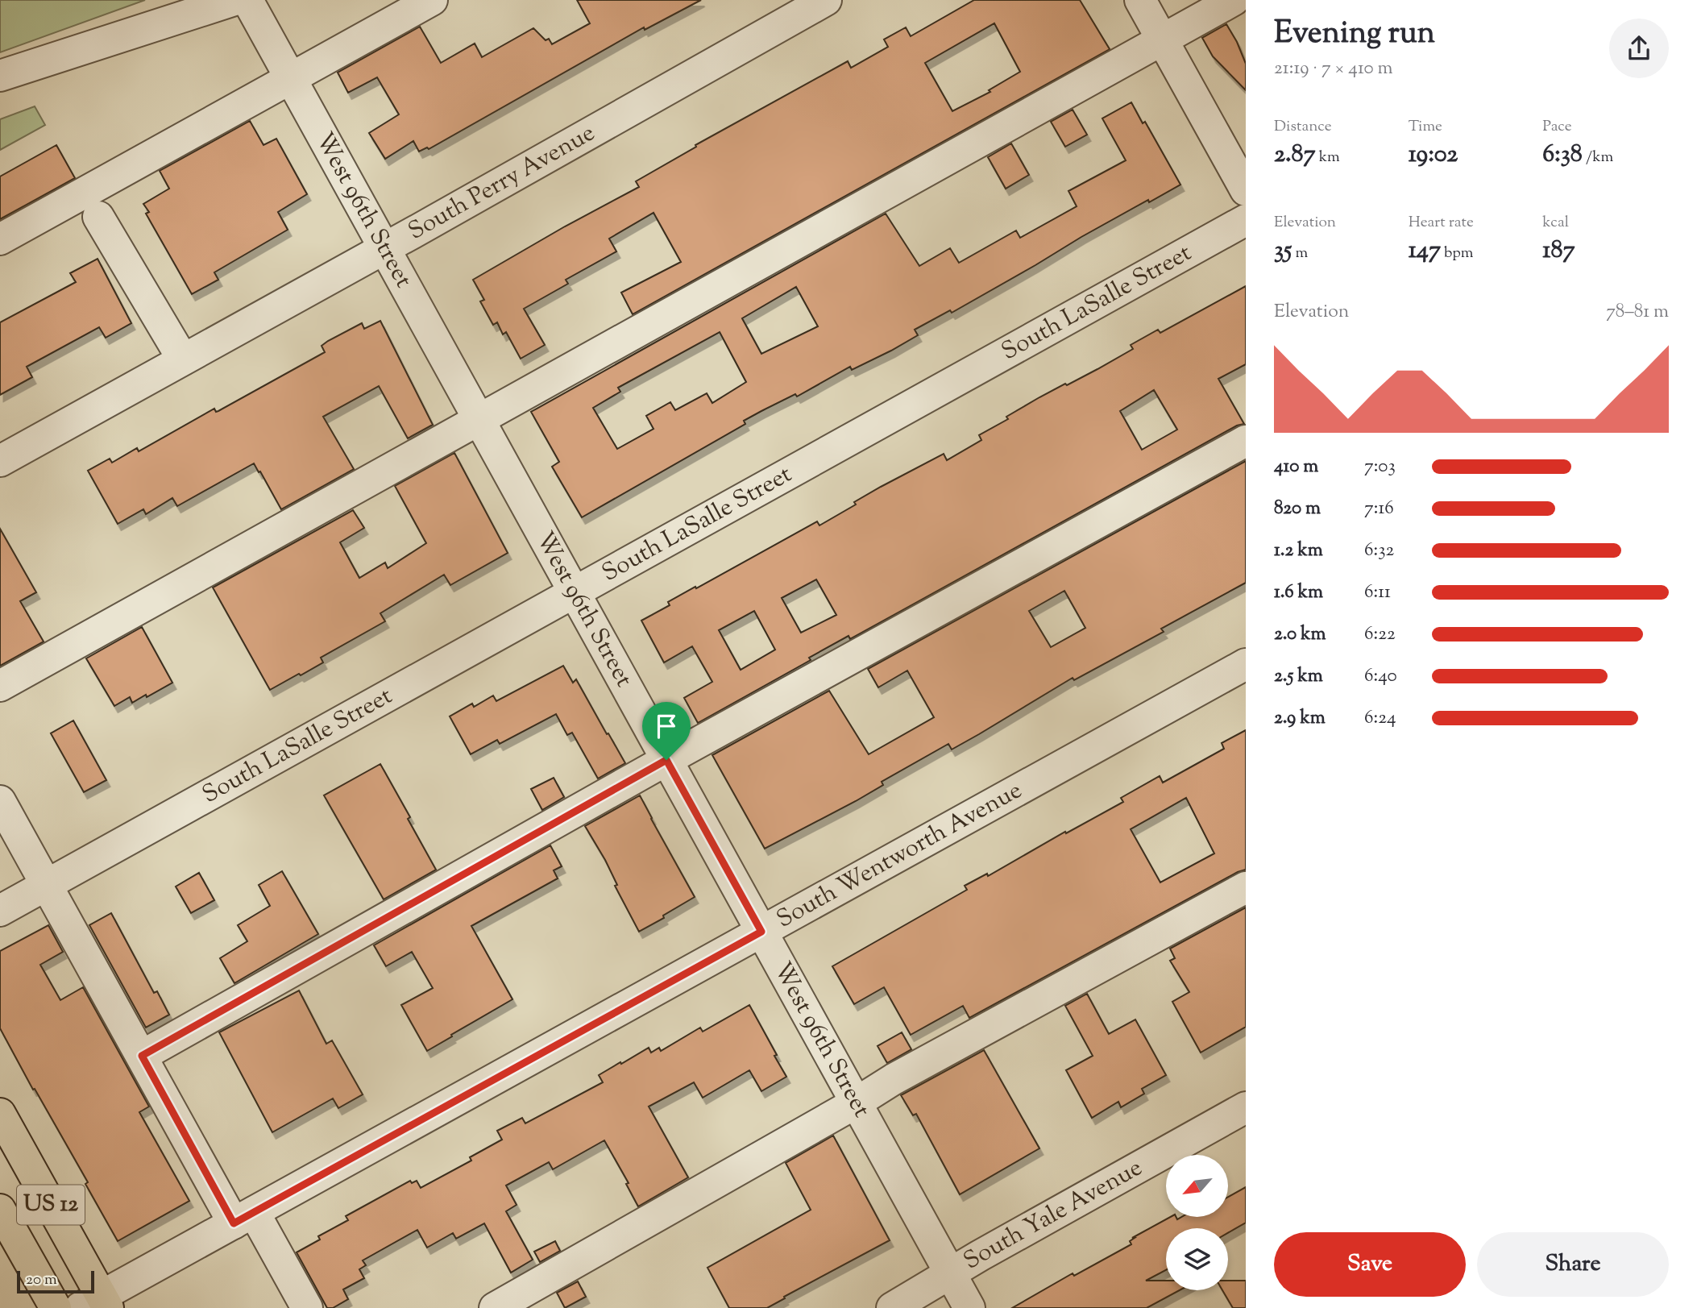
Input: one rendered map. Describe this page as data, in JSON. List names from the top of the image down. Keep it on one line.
{"streets":{"main road":["US 12"],"street":["South Perry Avenue","West 96th Street","South LaSalle Street","South Wentworth Avenue","South Yale Avenue"]},"crossings":[["South Perry Avenue","West 96th Street"],["West 96th Street","South LaSalle Street"],["West 96th Street","South Wentworth Avenue"],["West 96th Street","South Yale Avenue"],["South Wentworth Avenue","US 12"]],"scale_bar":"20 m","north":"bottom left","page":{"heading":["Evening run","21:19 · 7 × 410 m"],"stats":[["Distance","2.87 km"],["Time","19:02"],["Pace","6:38 /km"],["Elevation","35 m"],["Heart rate","147 bpm"],["kcal","187"]],"chart":["Elevation","78–81 m"],"list":[{"name":"410 m","note":"7:03"},{"name":"820 m","note":"7:16"},{"name":"1.2 km","note":"6:32"},{"name":"1.6 km","note":"6:11"},{"name":"2.0 km","note":"6:22"},{"name":"2.5 km","note":"6:40"},{"name":"2.9 km","note":"6:24"}],"buttons":["Save","Share"],"scale":"20 m"}}
